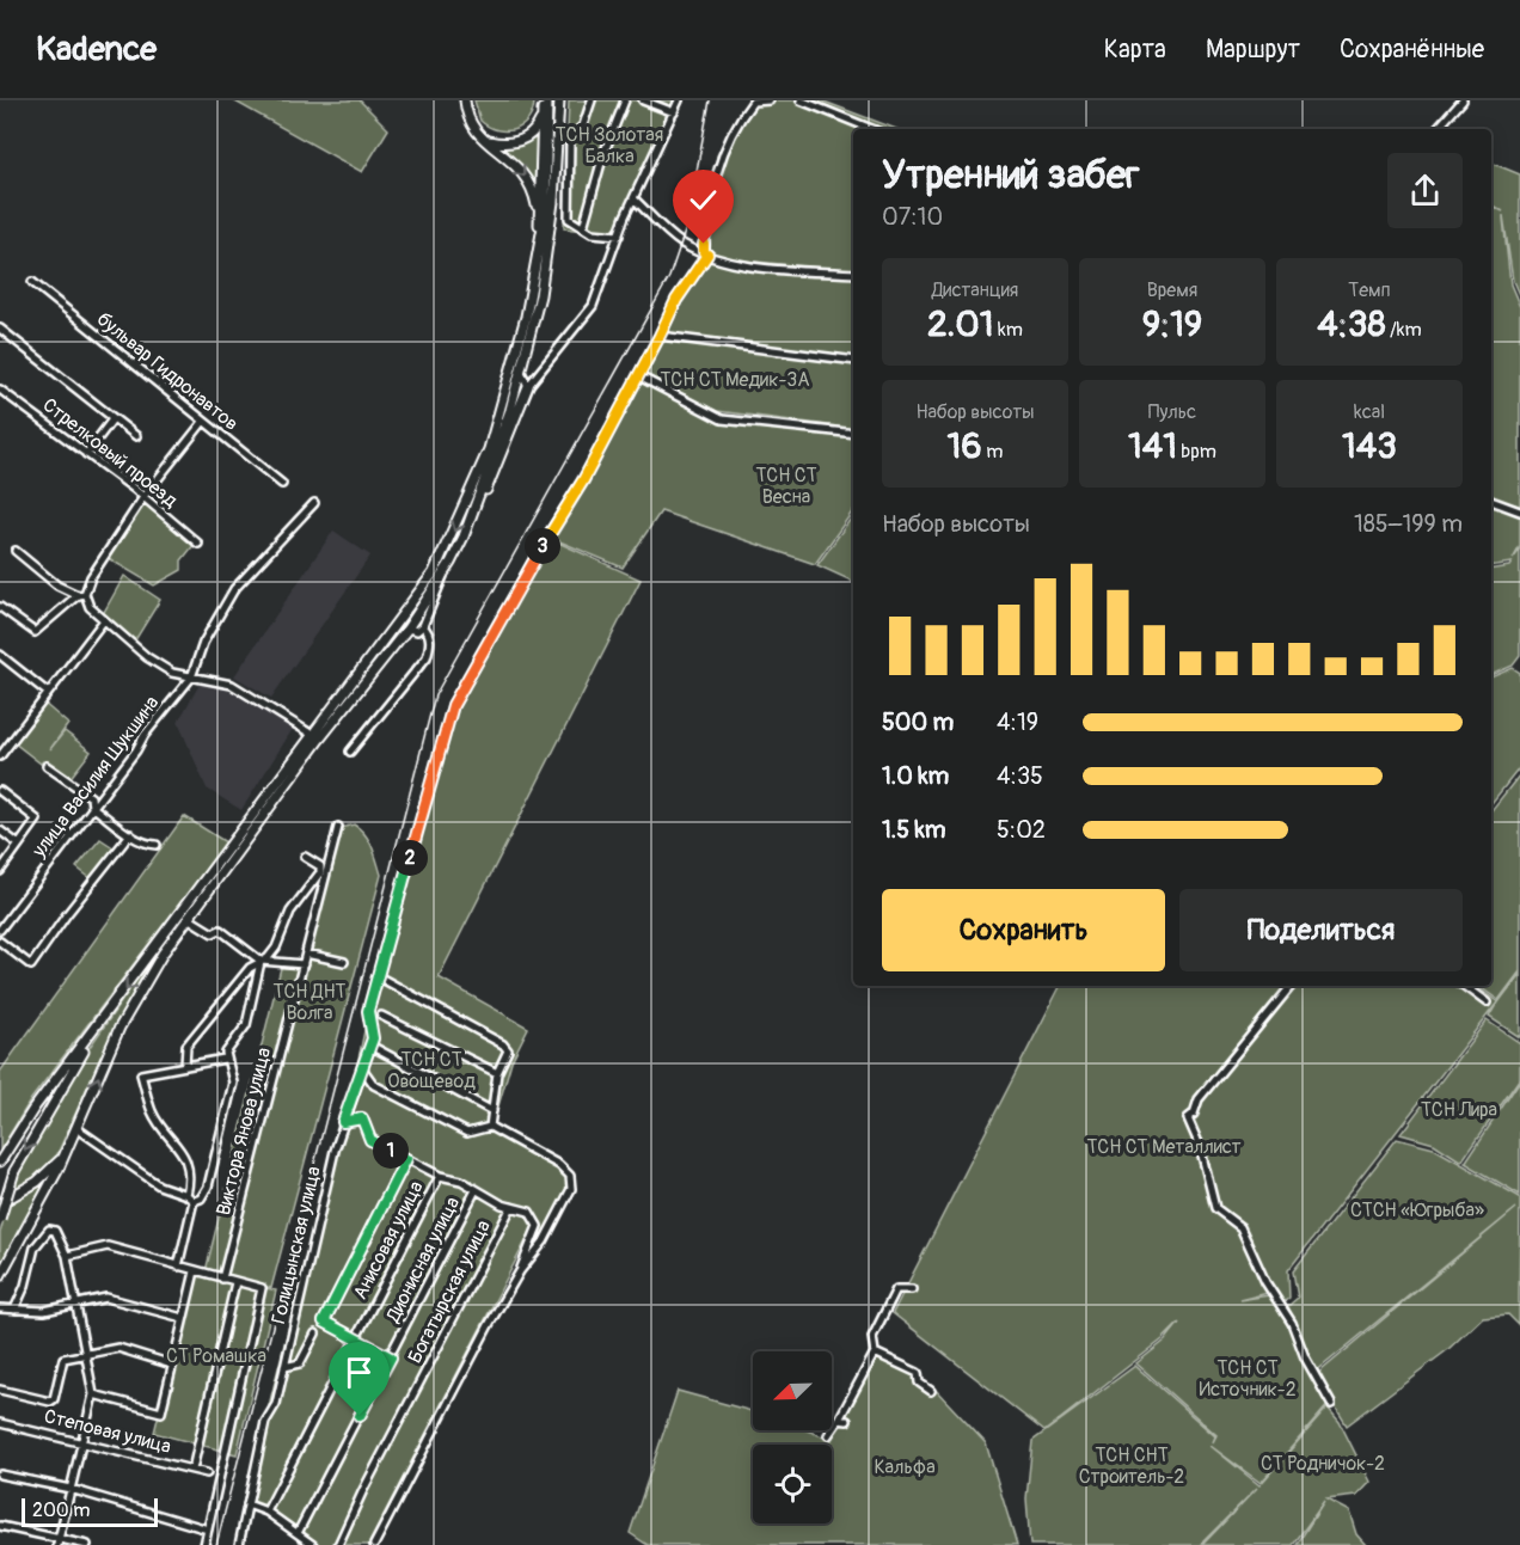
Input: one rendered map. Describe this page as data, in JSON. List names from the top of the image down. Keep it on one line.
{"streets":{"street":["бульвар Гидронавтов","Стрелковый проезд","улица Василия Шукшина","Виктора Янова улица","Анисовая улица","Голицынская улица","Дионисная улица","Богатырская улица","Степовая улица"]},"parks":["ТСН Золотая Балка","ТСН СТ Медик-3А","ТСН СТ Весна","ТСН ДНТ Волга","ТСН СТ Овощевод","ТСН Лира","ТСН СТ Металлист","СТСН «Югрыба»","СТ Ромашка","ТСН СТ Источник-2","ТСН СНТ Строитель-2","СТ Родничок-2","Кальфа"],"scale_bar":"200 m","north":"bottom left","page":{"header":"Kadence","nav":["Карта","Маршрут","Сохранённые"],"heading":["Утренний забег","07:10"],"stats":[["Дистанция","2.01 km"],["Время","9:19"],["Темп","4:38 /km"],["Набор высоты","16 m"],["Пульс","141 bpm"],["kcal","143"]],"chart":["Набор высоты","185–199 m"],"pins":["3","2","1"],"list":[{"name":"500 m","note":"4:19"},{"name":"1.0 km","note":"4:35"},{"name":"1.5 km","note":"5:02"}],"buttons":["Сохранить","Поделиться"],"scale":"200 m"}}
